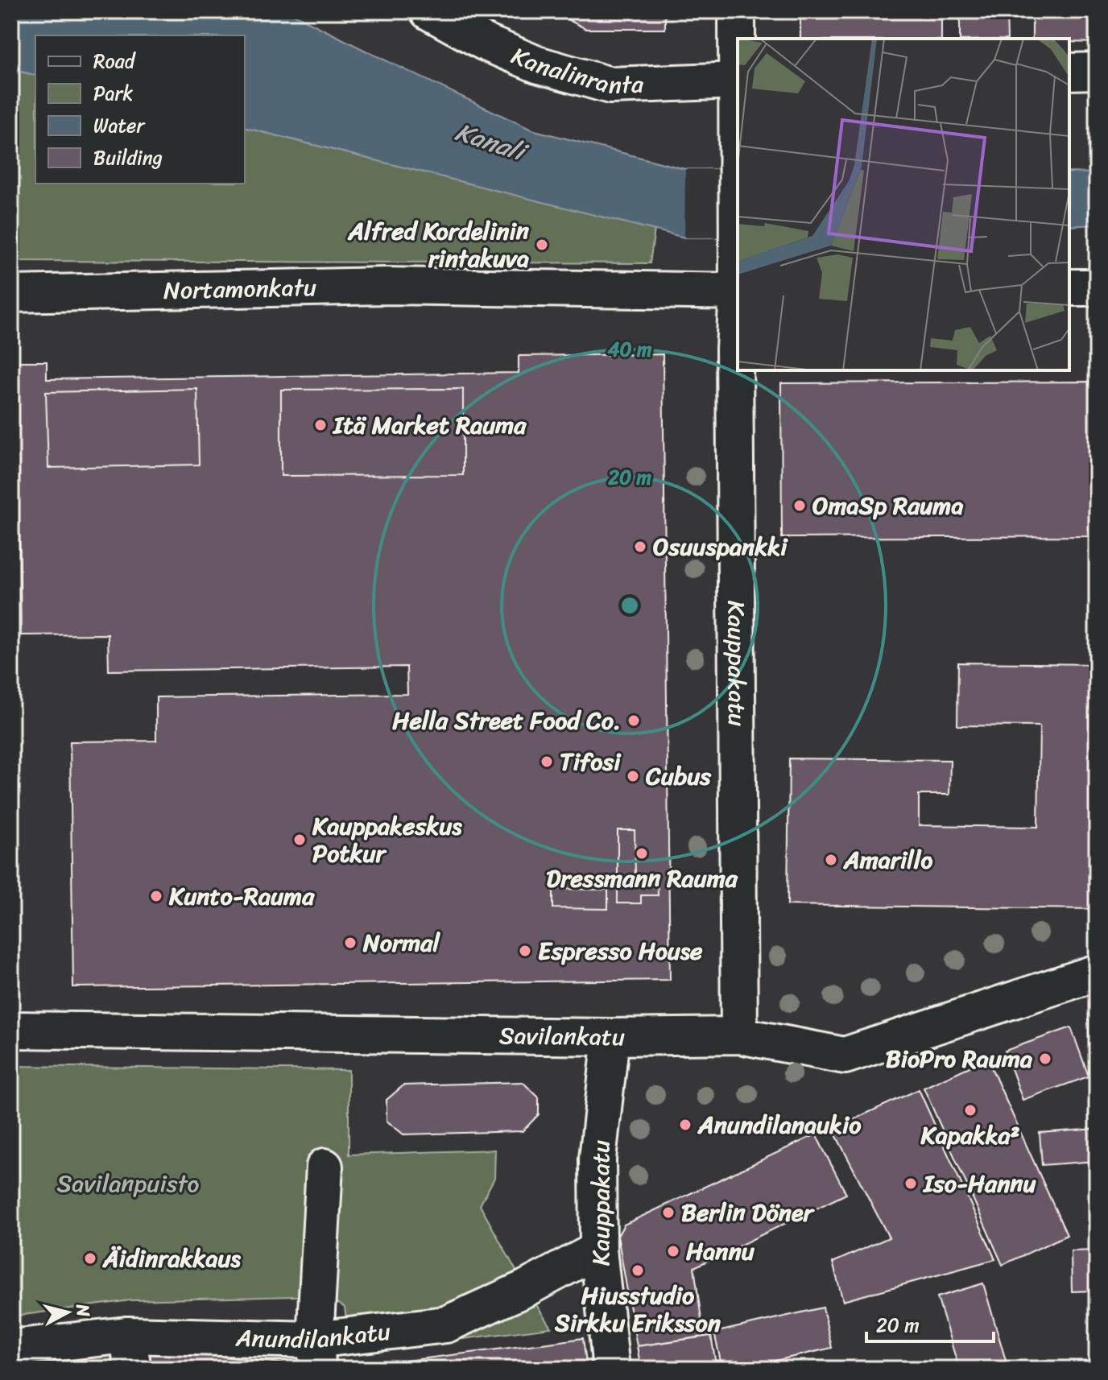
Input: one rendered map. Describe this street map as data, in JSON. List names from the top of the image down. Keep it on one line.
{"streets":{"street":["Kanalinranta","Nortamonkatu","Kauppakatu","Savilankatu","Anundilankatu"]},"crossings":[["Kanalinranta","Kauppakatu"],["Kauppakatu","Savilankatu"],["Kauppakatu","Anundilankatu"]],"water":["Kanali"],"parks":["Savilanpuisto"],"places":["Alfred Kordelinin rintakuva","Itä Market Rauma","OmaSp Rauma","Osuuspankki","Hella Street Food Co.","Tifosi","Cubus","Kauppakeskus Potkur","Dressmann Rauma","Amarillo","Kunto-Rauma","Normal","Espresso House","BioPro Rauma","Kapakka²","Anundilanaukio","Iso-Hannu","Berlin Döner","Hannu","Äidinrakkaus","Hiusstudio Sirkku Eriksson"],"legend":["Road","Park","Water","Building"],"scale_bar":"20 m","north":"right","rings":["40 m","20 m"]}
